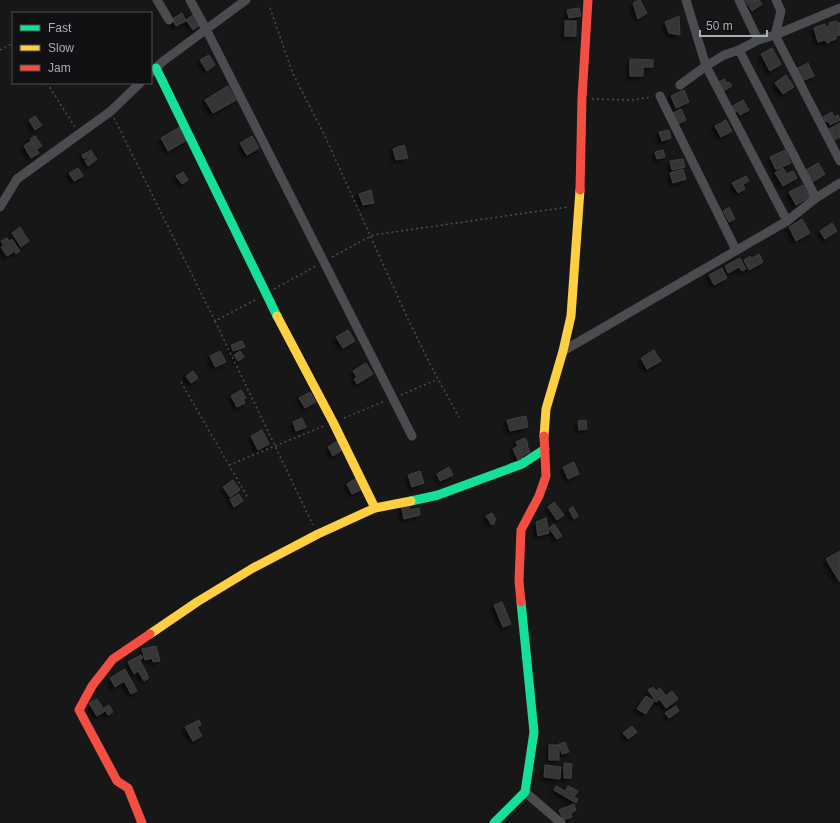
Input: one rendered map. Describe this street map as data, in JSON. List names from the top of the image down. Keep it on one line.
{"legend":["Fast","Slow","Jam"],"scale_bar":"50 m"}
